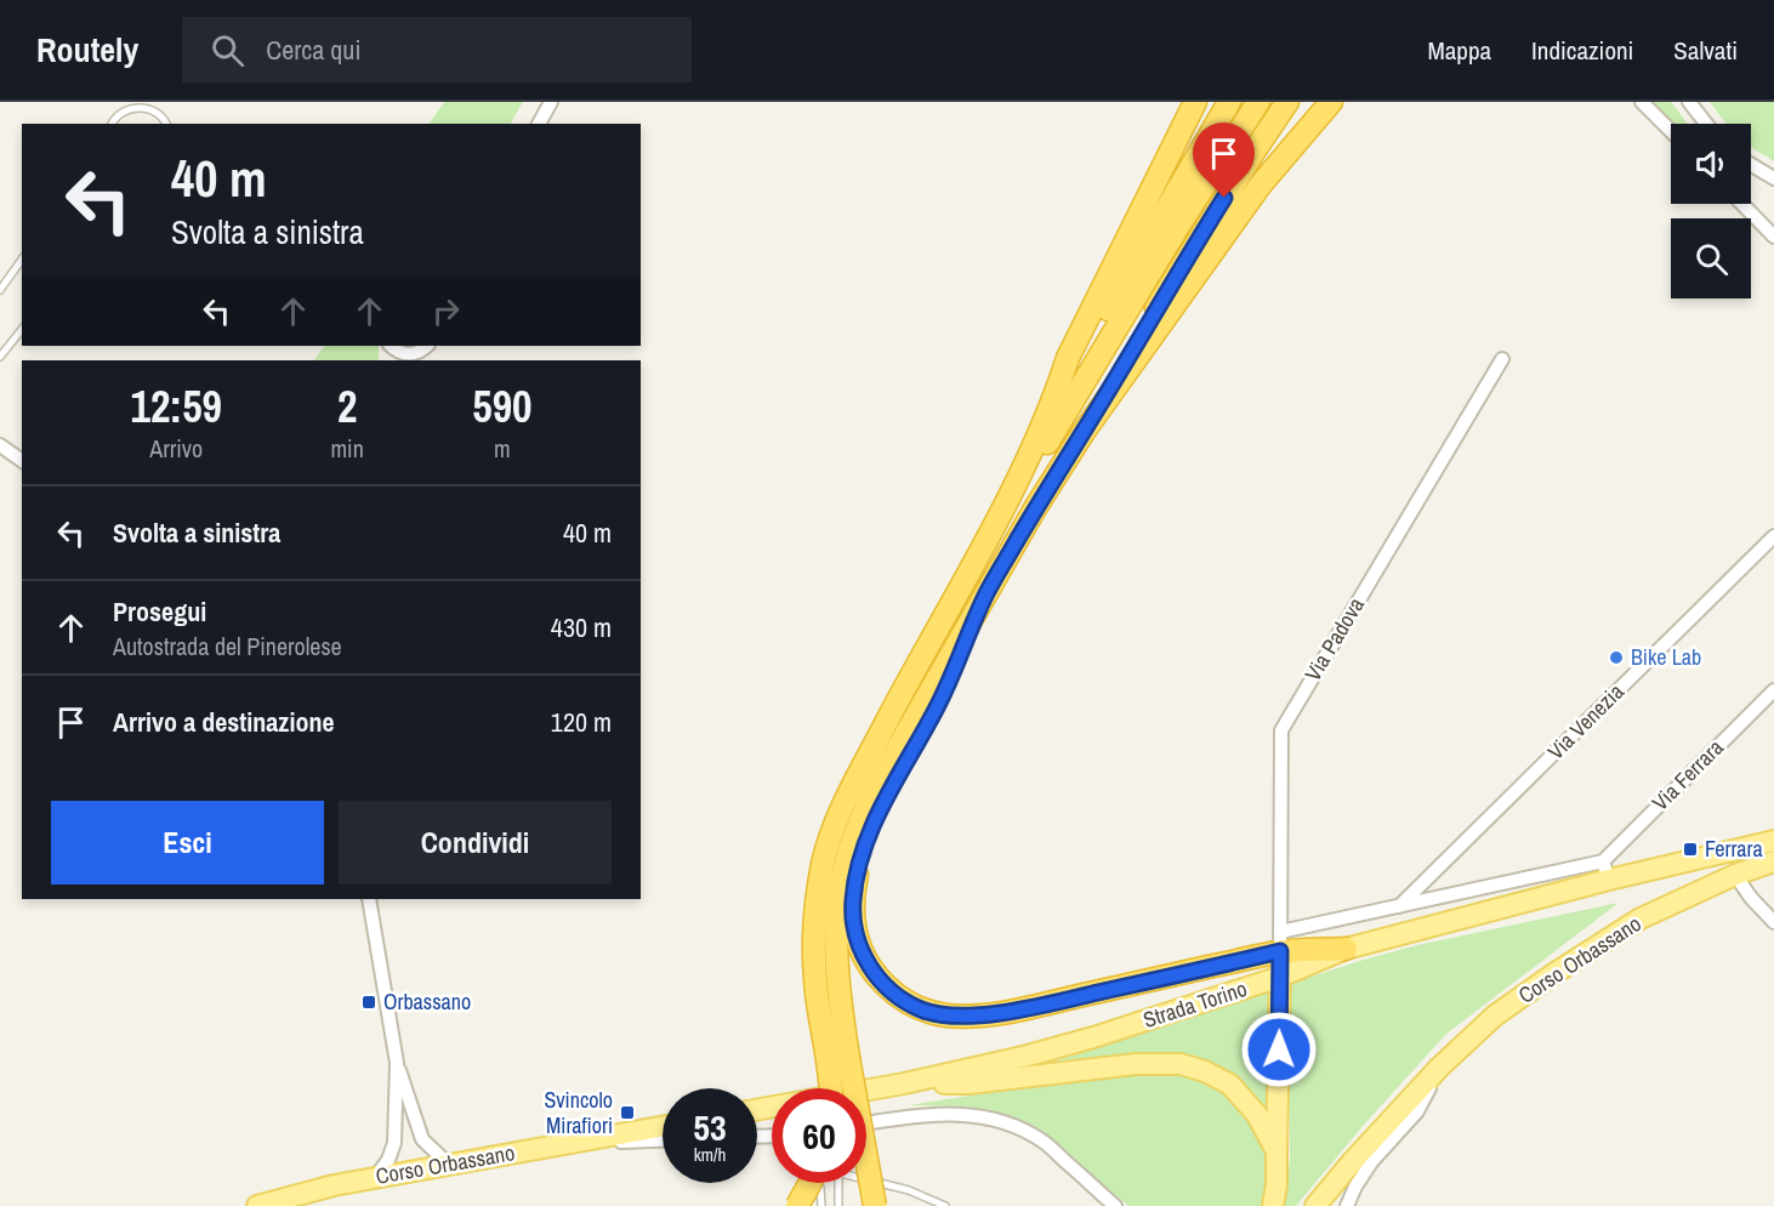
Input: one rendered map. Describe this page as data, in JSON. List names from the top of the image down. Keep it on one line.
{"streets":{"main road":["Corso Orbassano","Strada Torino"],"street":["Via Padova","Via Venezia","Via Ferrara"]},"crossings":[["Via Padova","Strada Torino"],["Via Venezia","Strada Torino"],["Via Ferrara","Strada Torino"]],"places":{"other":["Bike Lab"],"transit":["Ferrara","Orbassano","Svincolo Mirafiori"]},"page":{"header":"Routely","search":"Cerca qui","nav":["Mappa","Indicazioni","Salvati"],"turn":["40 m","Svolta a sinistra"],"eta":["12:59","Arrivo","2","min","590","m"],"list":[{"name":"Svolta a sinistra","value":"40 m"},{"name":"Prosegui","note":"Autostrada del Pinerolese","value":"430 m"},{"name":"Arrivo a destinazione","value":"120 m"}],"buttons":["Esci","Condividi"],"speed":"53 km/h","limit":"60"}}
